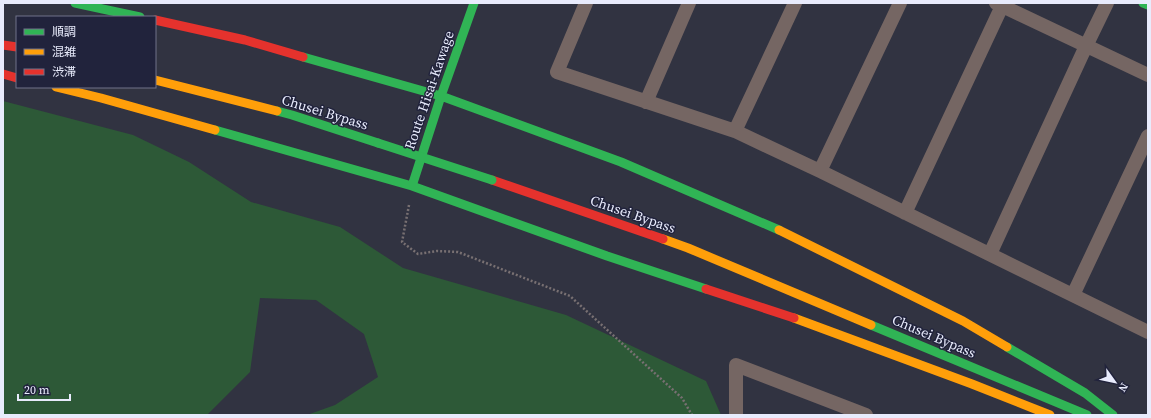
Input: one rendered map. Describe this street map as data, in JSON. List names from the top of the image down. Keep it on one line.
{"streets":{"main road":["Route Hisai-Kawage","Chusei Bypass"]},"legend":["順調","混雑","渋滞"],"scale_bar":"20 m","north":"bottom right"}
